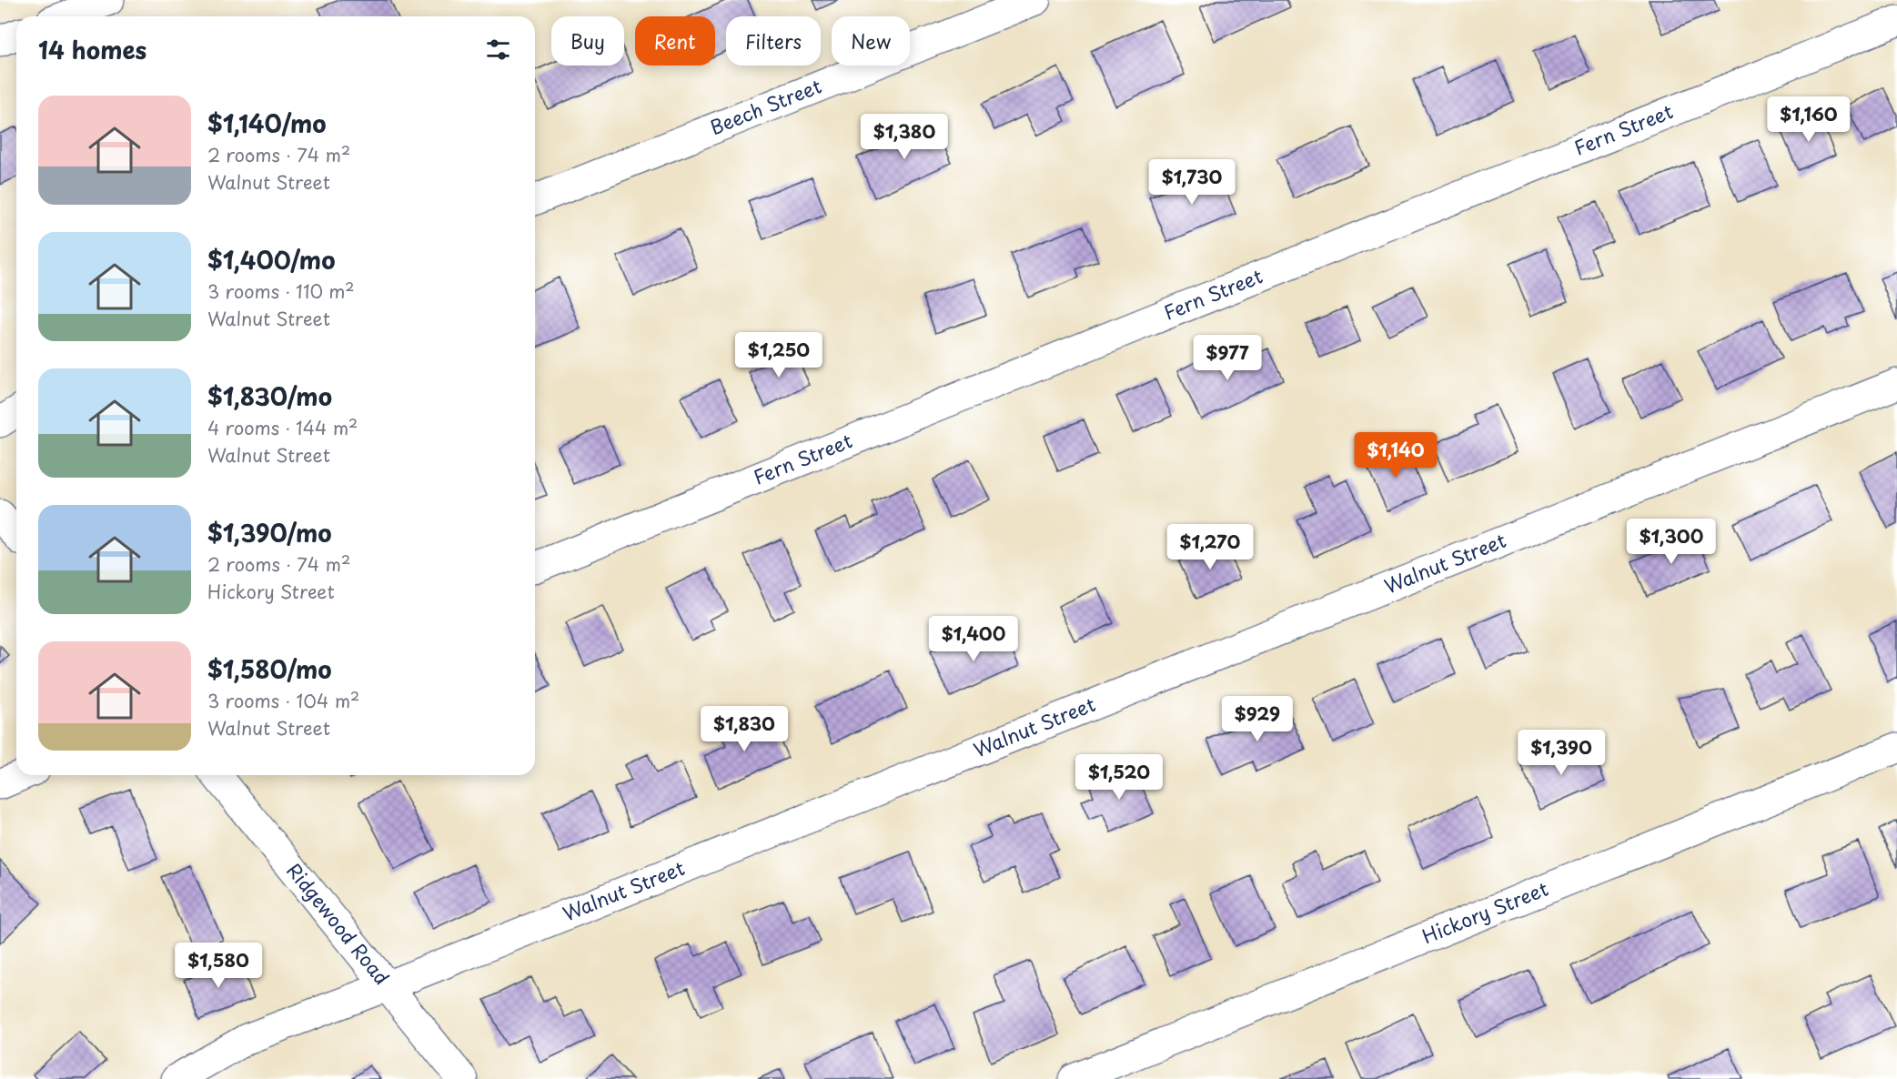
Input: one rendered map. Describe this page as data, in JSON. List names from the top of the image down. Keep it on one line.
{"streets":{"street":["Beech Street","Fern Street","Walnut Street","Hickory Street","Ridgewood Road"]},"crossings":[["Walnut Street","Ridgewood Road"]],"page":{"chip":["Buy","Rent","Filters","New"],"heading":"14 homes","list":[{"name":"$1,140/mo","note":"2 rooms · 74 m² · Walnut Street"},{"name":"$1,400/mo","note":"3 rooms · 110 m² · Walnut Street"},{"name":"$1,830/mo","note":"4 rooms · 144 m² · Walnut Street"},{"name":"$1,390/mo","note":"2 rooms · 74 m² · Hickory Street"},{"name":"$1,580/mo","note":"3 rooms · 104 m² · Walnut Street"}],"price":["$1,160","$1,380","$1,730","$1,250","$977","$1,140","$1,300","$1,270","$1,400","$929","$1,830","$1,390","$1,520","$1,580"]}}
